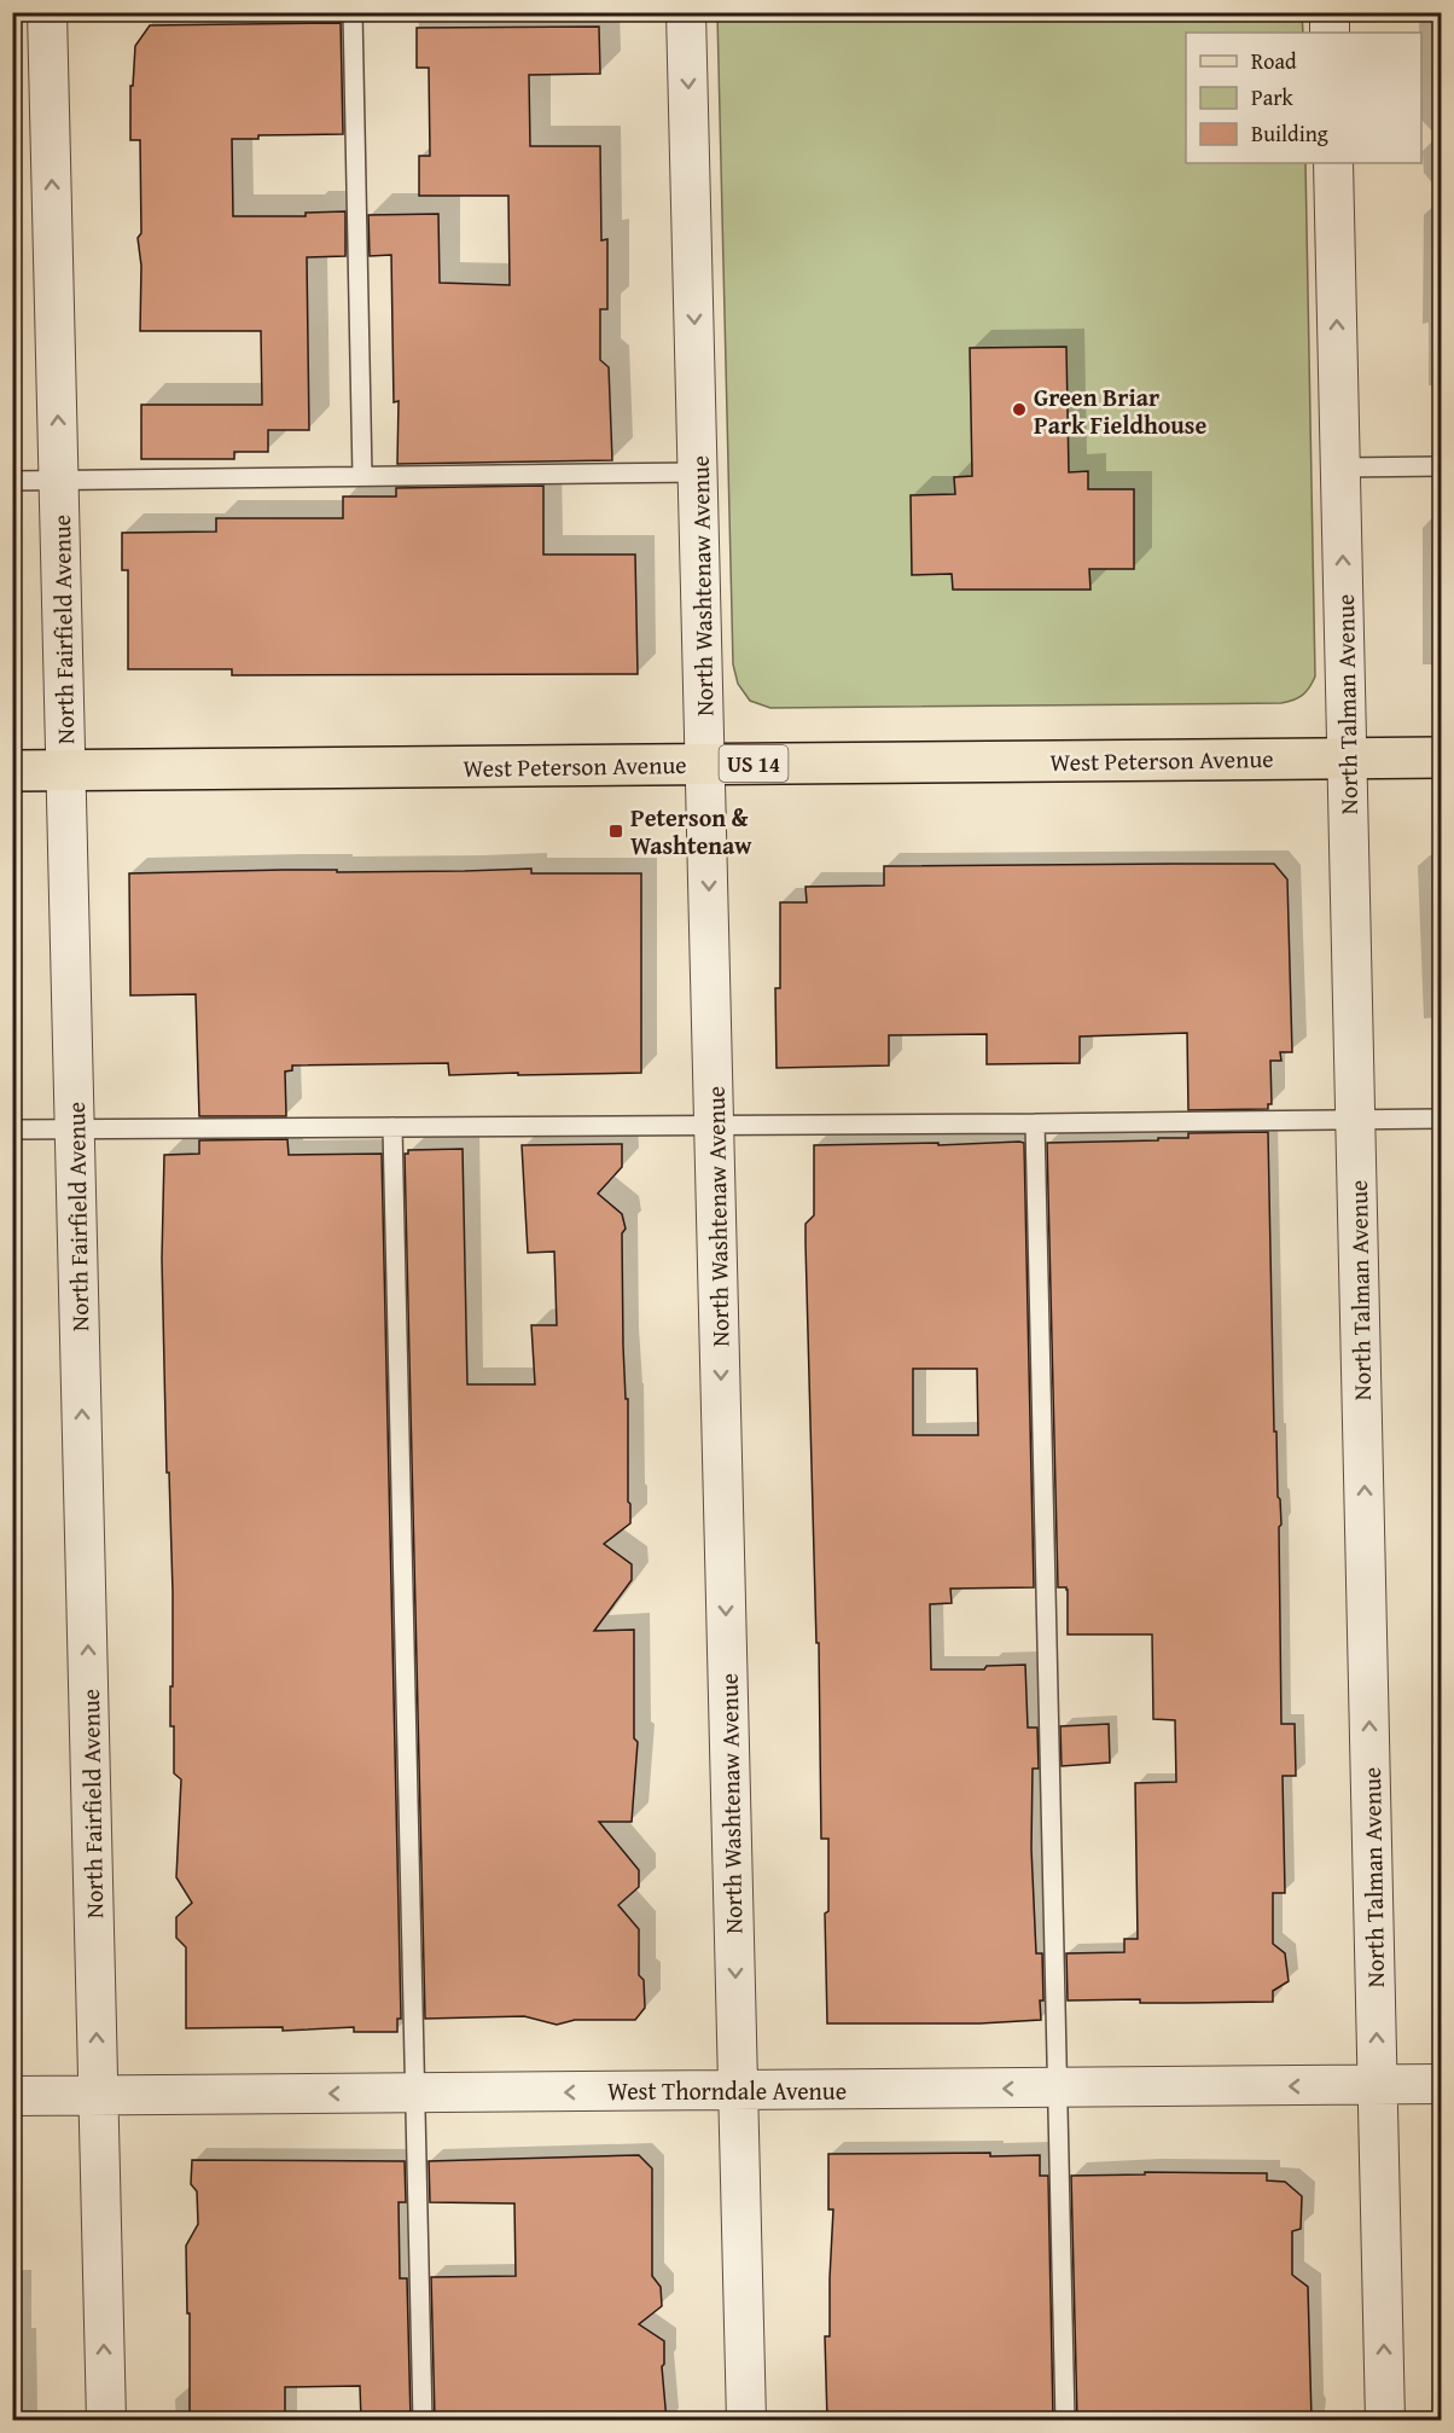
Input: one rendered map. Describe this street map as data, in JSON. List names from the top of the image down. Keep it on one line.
{"streets":{"main road":["West Peterson Avenue","US 14"],"street":["North Washtenaw Avenue","North Fairfield Avenue","North Talman Avenue","West Thorndale Avenue"]},"crossings":[["North Washtenaw Avenue","West Peterson Avenue"],["North Washtenaw Avenue","West Thorndale Avenue"],["North Fairfield Avenue","West Peterson Avenue"],["North Fairfield Avenue","West Thorndale Avenue"],["North Talman Avenue","West Peterson Avenue"],["North Talman Avenue","West Thorndale Avenue"]],"one_way":["North Washtenaw Avenue","North Fairfield Avenue","North Talman Avenue","West Thorndale Avenue"],"places":{"other":["Green Briar Park Fieldhouse"],"transit":["Peterson & Washtenaw"]},"legend":["Road","Park","Building"]}
